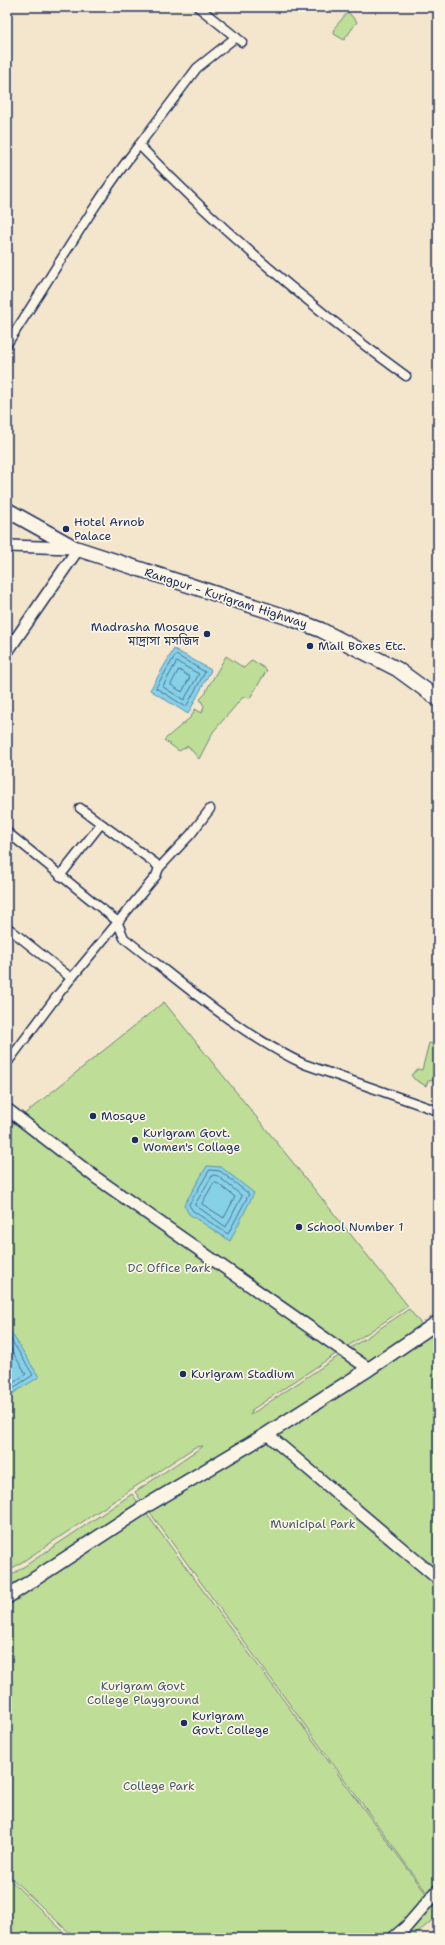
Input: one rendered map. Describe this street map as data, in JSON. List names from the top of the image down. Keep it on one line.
{"streets":{"highway":["Rangpur - Kurigram Highway"]},"parks":["DC Office Park","Municipal Park","Kurigram Govt College Playground","College Park"],"places":["Hotel Arnob Palace","Madrasha Mosque মাদ্রাসা মসজিদ","Mail Boxes Etc.","Mosque","Kurigram Govt. Women's Collage","School Number 1","Kurigram Stadium","Kurigram Govt. College"]}
